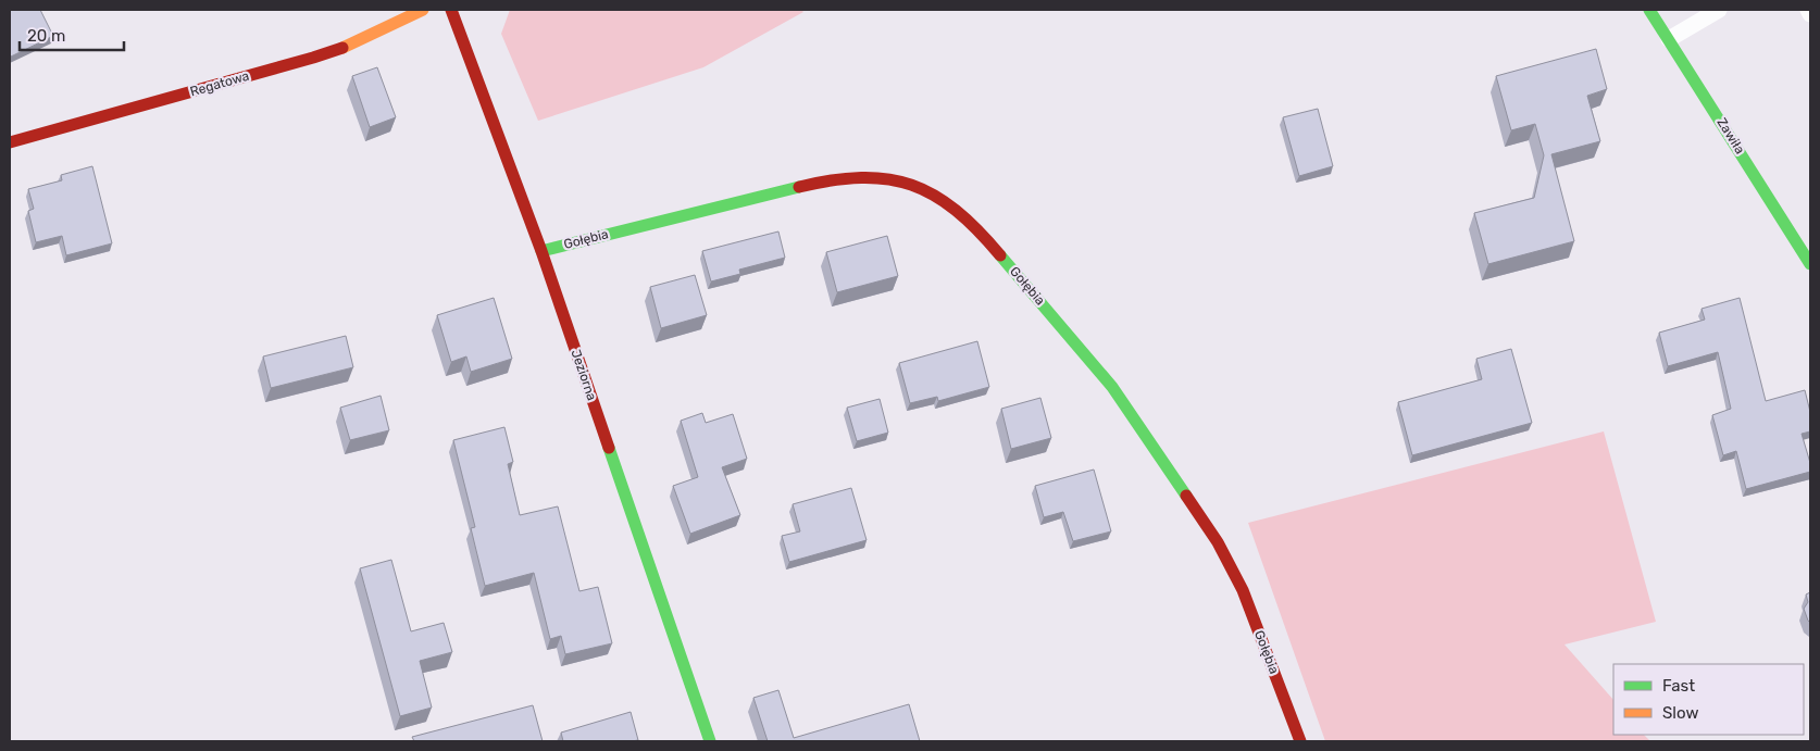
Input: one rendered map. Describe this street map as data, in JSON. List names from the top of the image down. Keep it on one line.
{"streets":{"street":["Regatowa","Zawiła","Gołębia","Jeziorna"]},"crossings":[["Gołębia","Jeziorna"]],"legend":["Fast","Slow"],"scale_bar":"20 m"}
